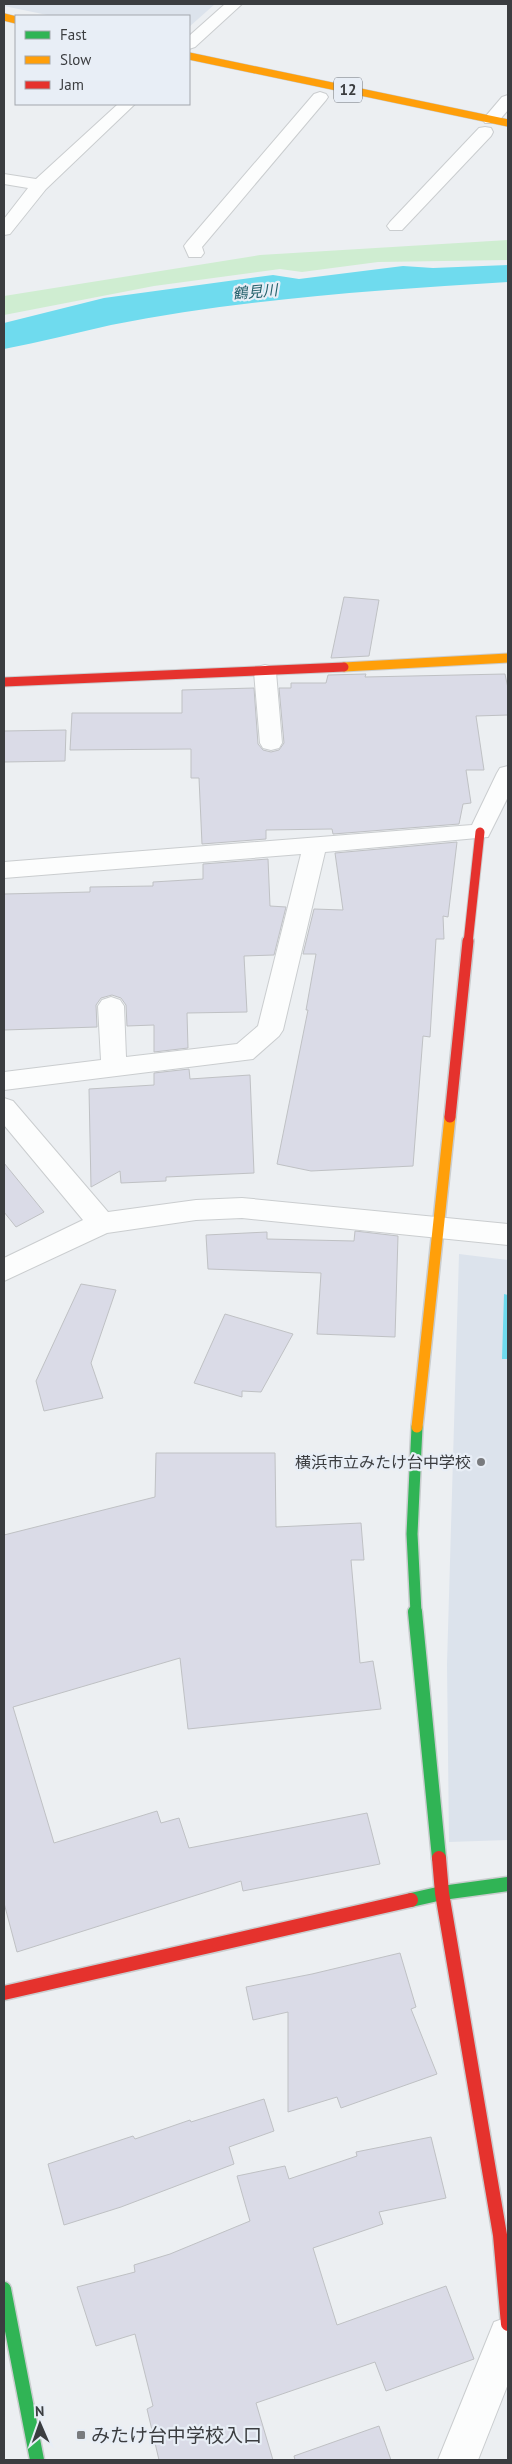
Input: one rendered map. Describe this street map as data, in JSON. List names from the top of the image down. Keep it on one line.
{"streets":{"street":["12"]},"water":["鶴見川"],"places":{"other":["横浜市立みたけ台中学校"],"transit":["みたけ台中学校入口"]},"legend":["Fast","Slow","Jam"],"north":"top"}
